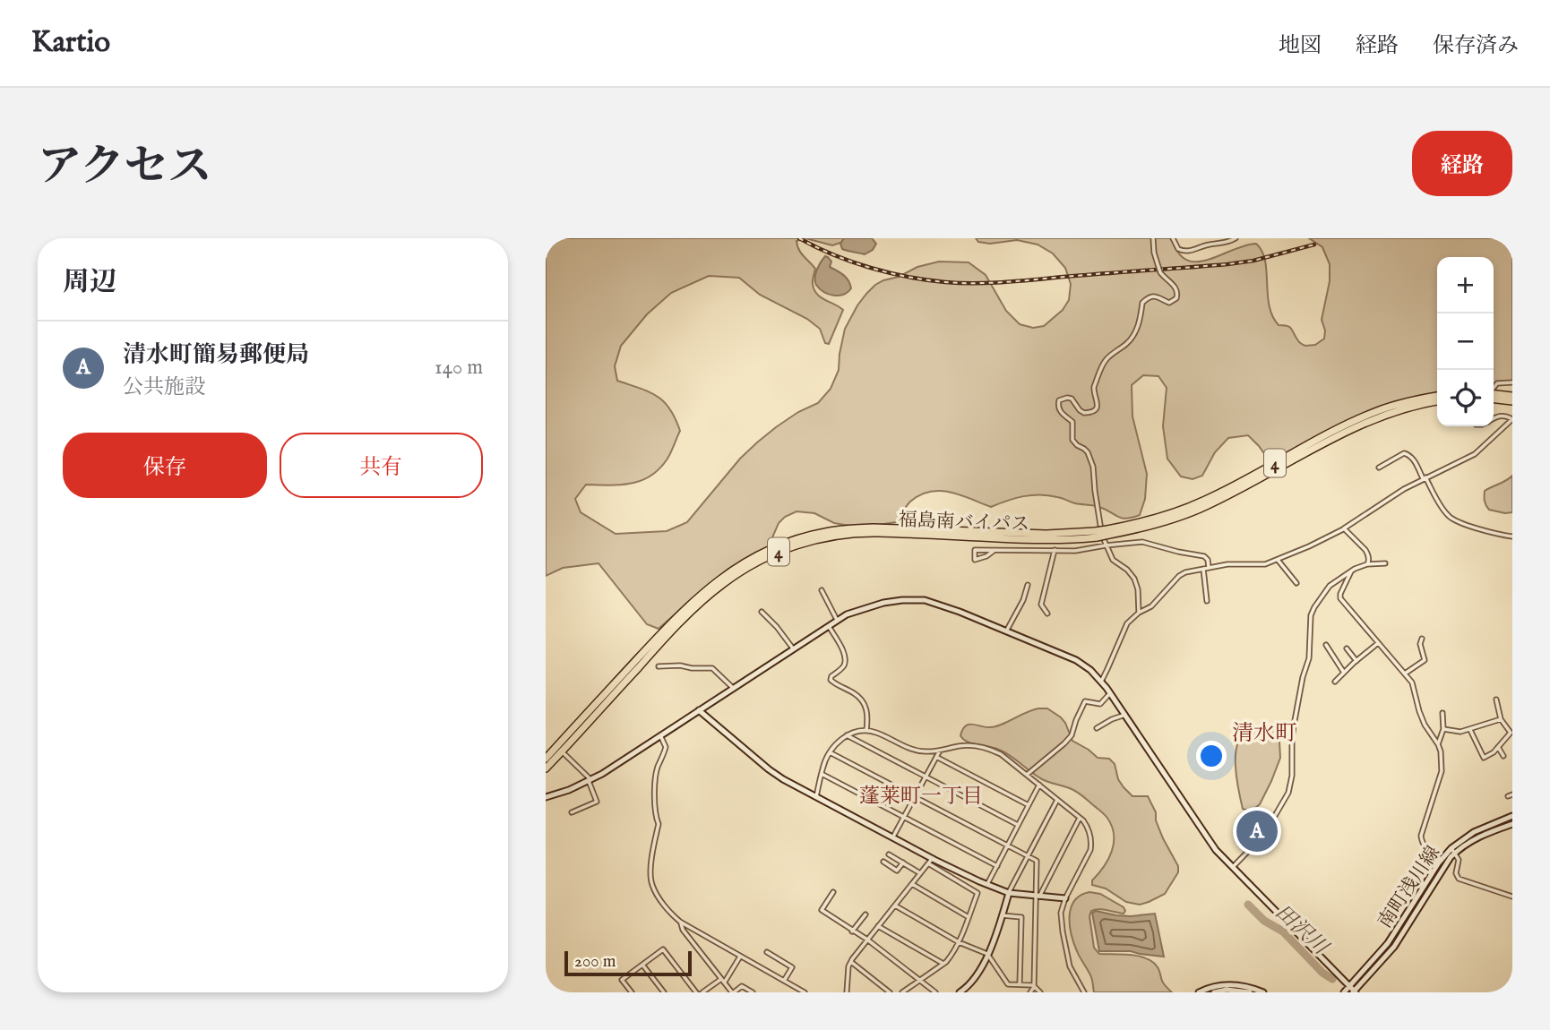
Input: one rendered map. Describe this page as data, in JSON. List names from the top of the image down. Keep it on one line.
{"streets":{"highway":["4","福島南バイパス"],"street":["南町浅川線"]},"districts":["清水町","蓬莱町一丁目"],"water":["田沢川"],"scale_bar":"200 m","page":{"header":"Kartio","nav":["地図","経路","保存済み"],"title":"アクセス","buttons":["経路",["保存","共有"]],"heading":"周辺","map_buttons":["+","−"],"list":[{"mark":"A","name":"清水町簡易郵便局","note":"公共施設","value":"140 m"}],"pins":"A","scale":"200 m"}}
